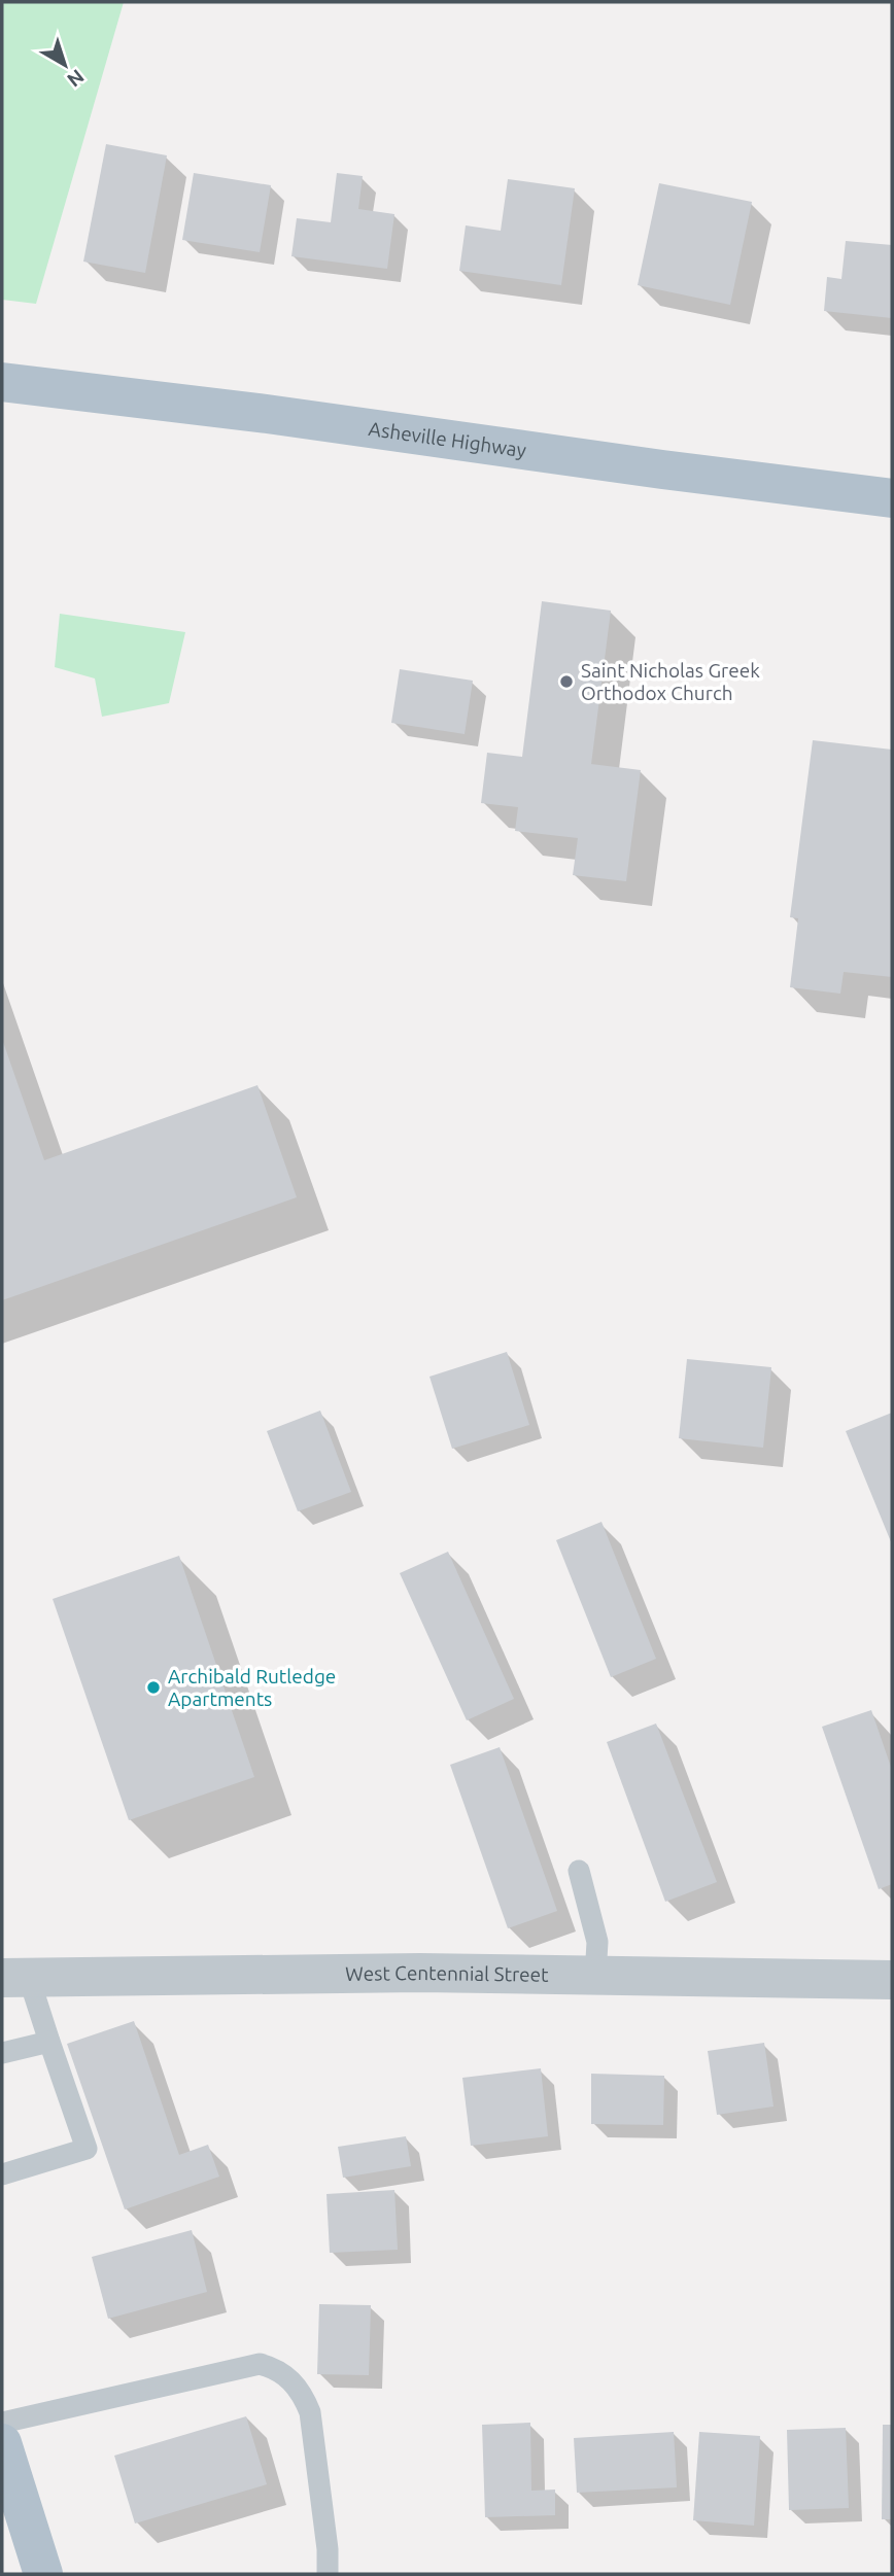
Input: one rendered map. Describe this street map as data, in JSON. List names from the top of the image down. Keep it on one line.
{"streets":{"main road":["Asheville Highway"],"street":["West Centennial Street"]},"places":["Saint Nicholas Greek Orthodox Church","Archibald Rutledge Apartments"],"north":"bottom right"}
